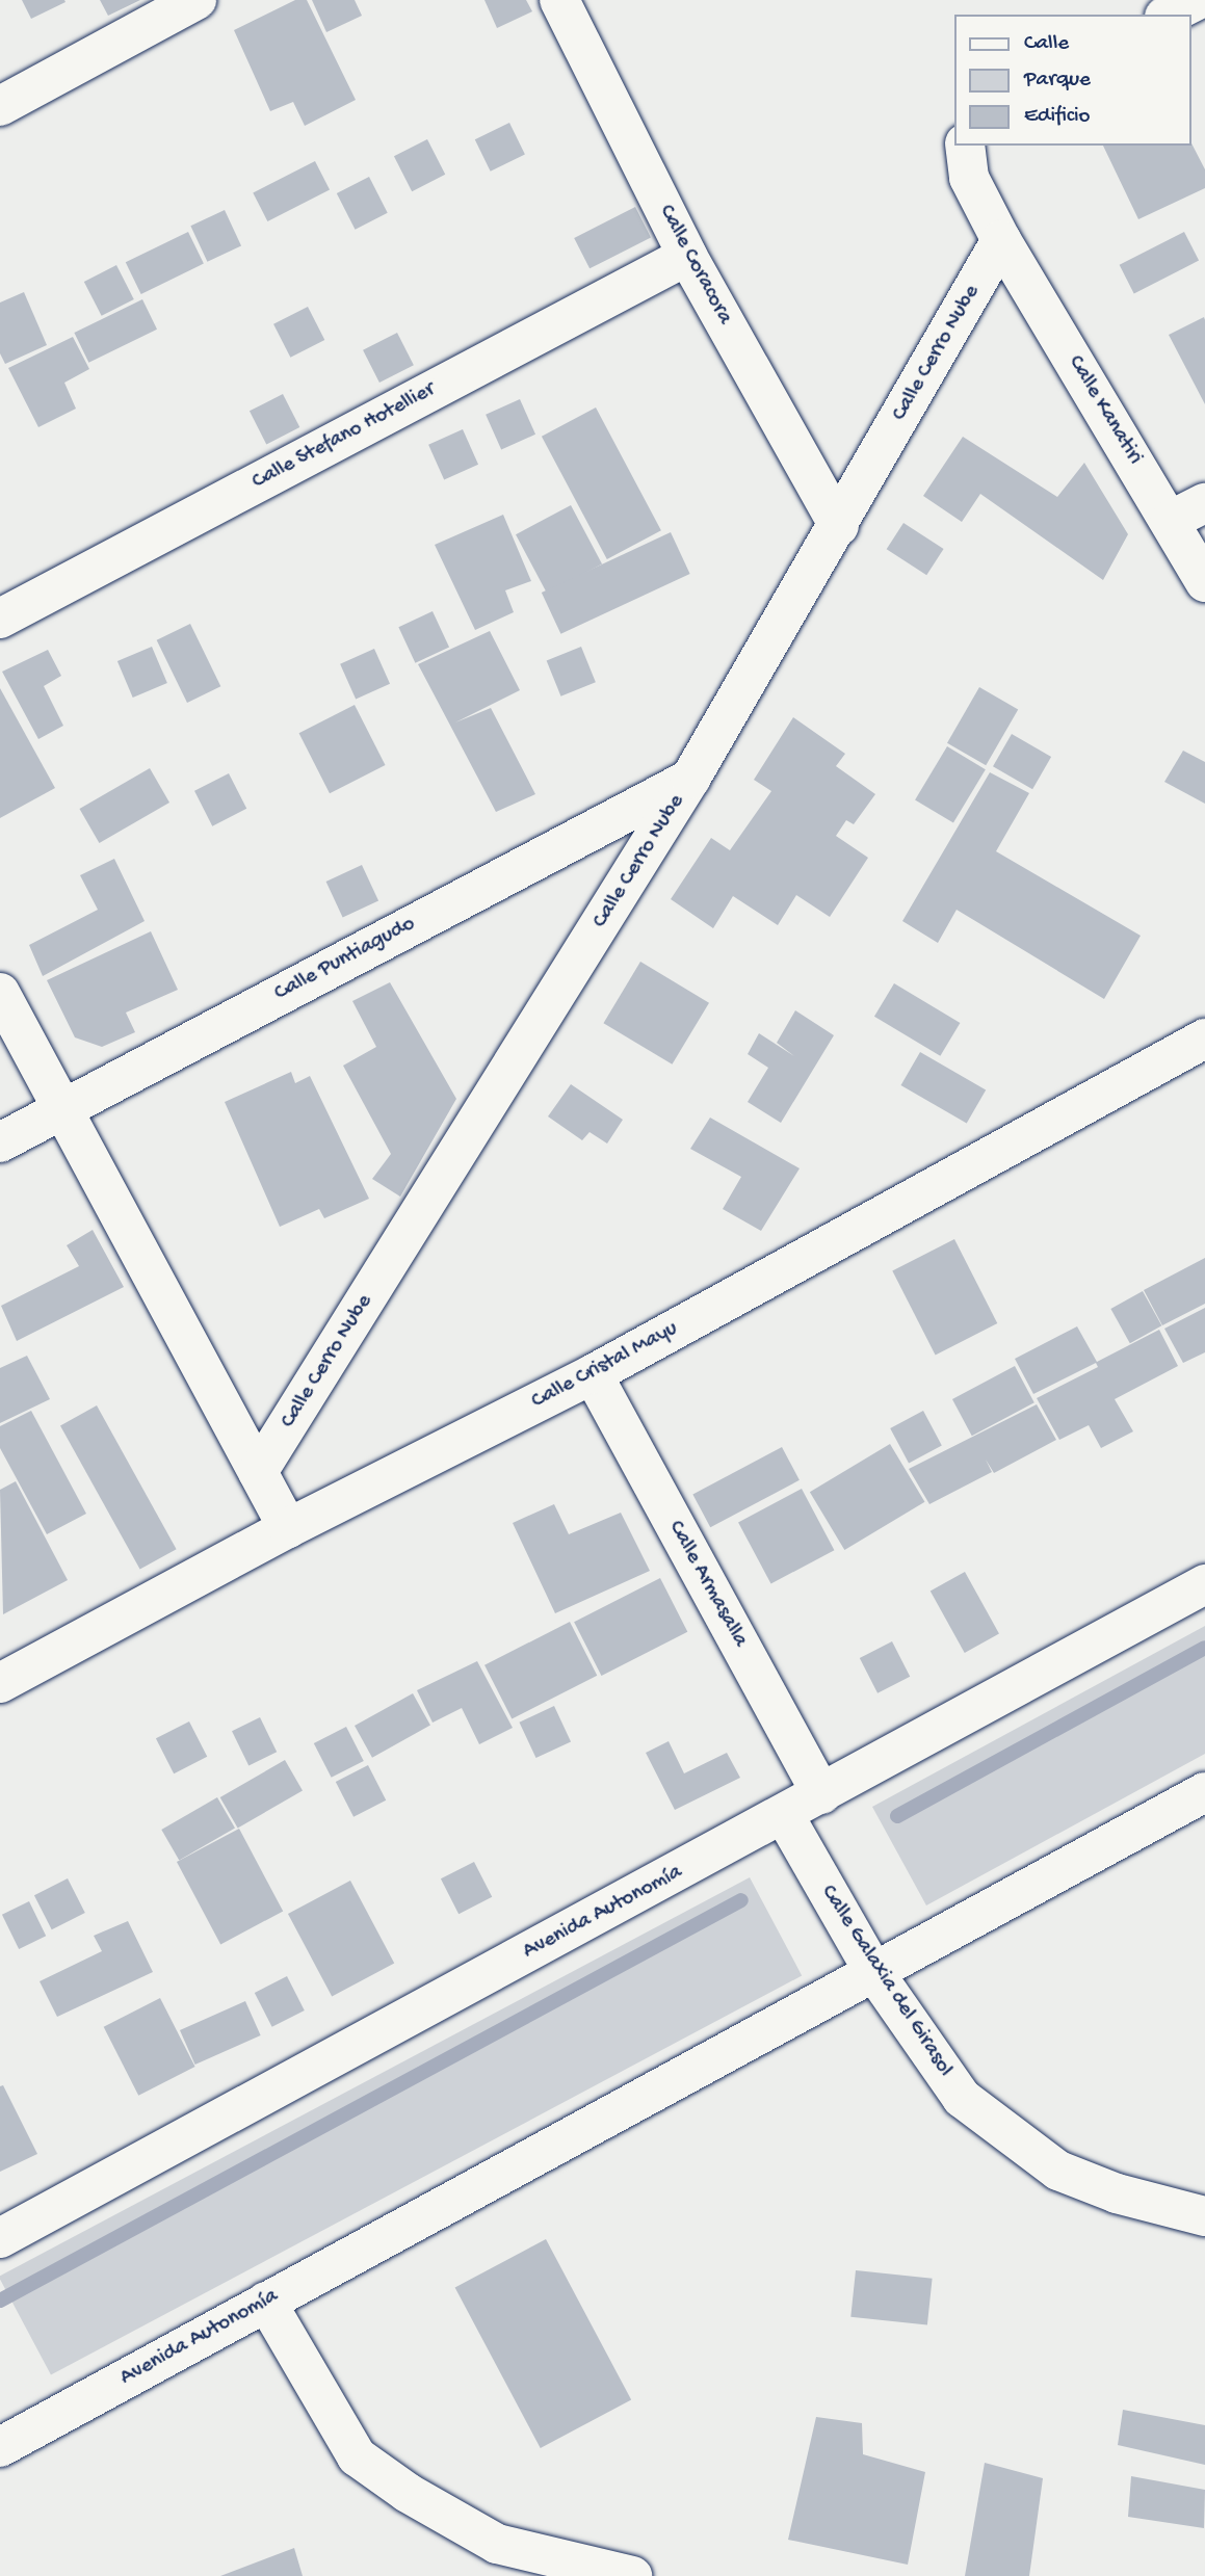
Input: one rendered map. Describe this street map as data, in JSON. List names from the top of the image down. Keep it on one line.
{"streets":{"street":["Calle Coracora","Calle Cerro Nube","Calle Kanatiri","Calle Stefano Hotellier","Calle Puntiagudo","Calle Cristal Mayu","Calle Armasalla","Avenida Autonomía","Calle Galaxia del Girasol"]},"crossings":[["Calle Coracora","Calle Cerro Nube"],["Calle Coracora","Calle Stefano Hotellier"],["Calle Cerro Nube","Calle Kanatiri"],["Calle Cerro Nube","Calle Puntiagudo"],["Calle Cristal Mayu","Calle Armasalla"],["Calle Armasalla","Avenida Autonomía"],["Avenida Autonomía","Calle Galaxia del Girasol"]],"legend":["Calle","Parque","Edificio"]}
